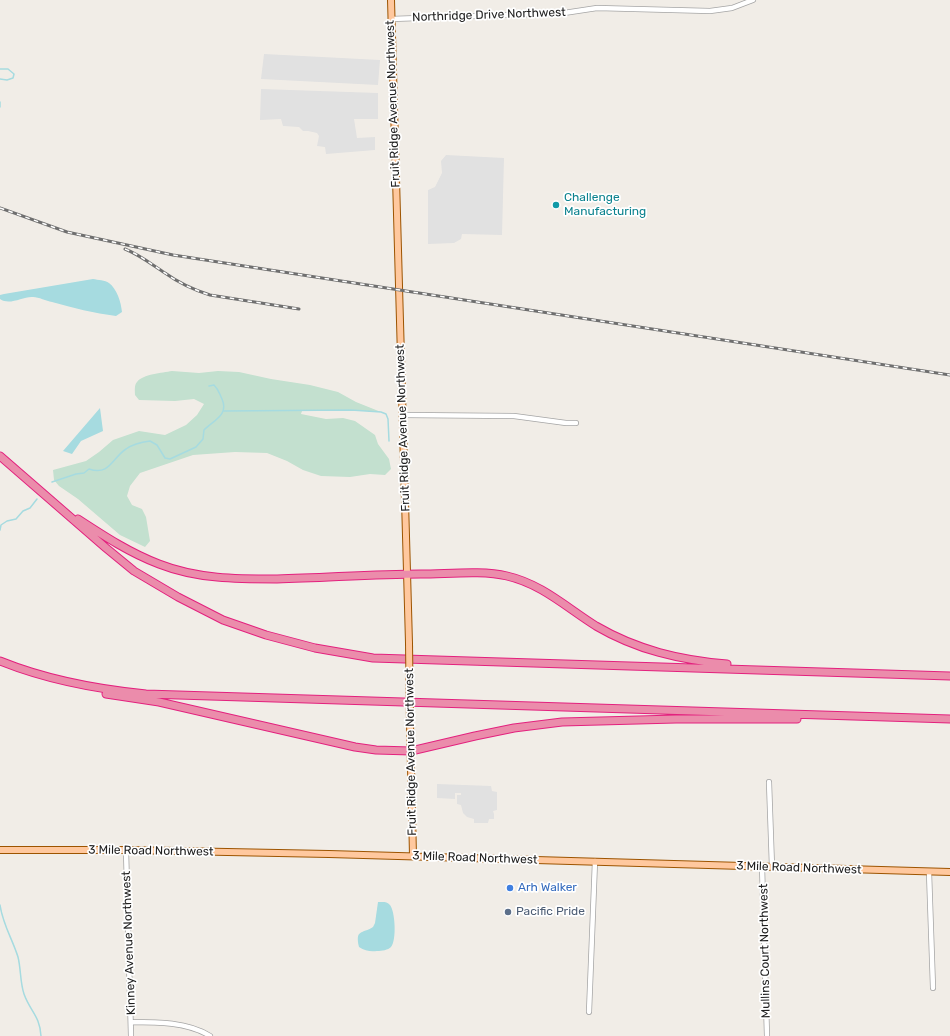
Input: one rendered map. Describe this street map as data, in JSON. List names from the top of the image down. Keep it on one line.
{"streets":{"main road":["Fruit Ridge Avenue Northwest","3 Mile Road Northwest"],"street":["Northridge Drive Northwest","Kinney Avenue Northwest","Mullins Court Northwest"]},"crossings":[["Northridge Drive Northwest","Fruit Ridge Avenue Northwest"],["Fruit Ridge Avenue Northwest","3 Mile Road Northwest"],["3 Mile Road Northwest","Kinney Avenue Northwest"],["3 Mile Road Northwest","Mullins Court Northwest"]],"places":["Challenge Manufacturing","Arh Walker","Pacific Pride"]}
